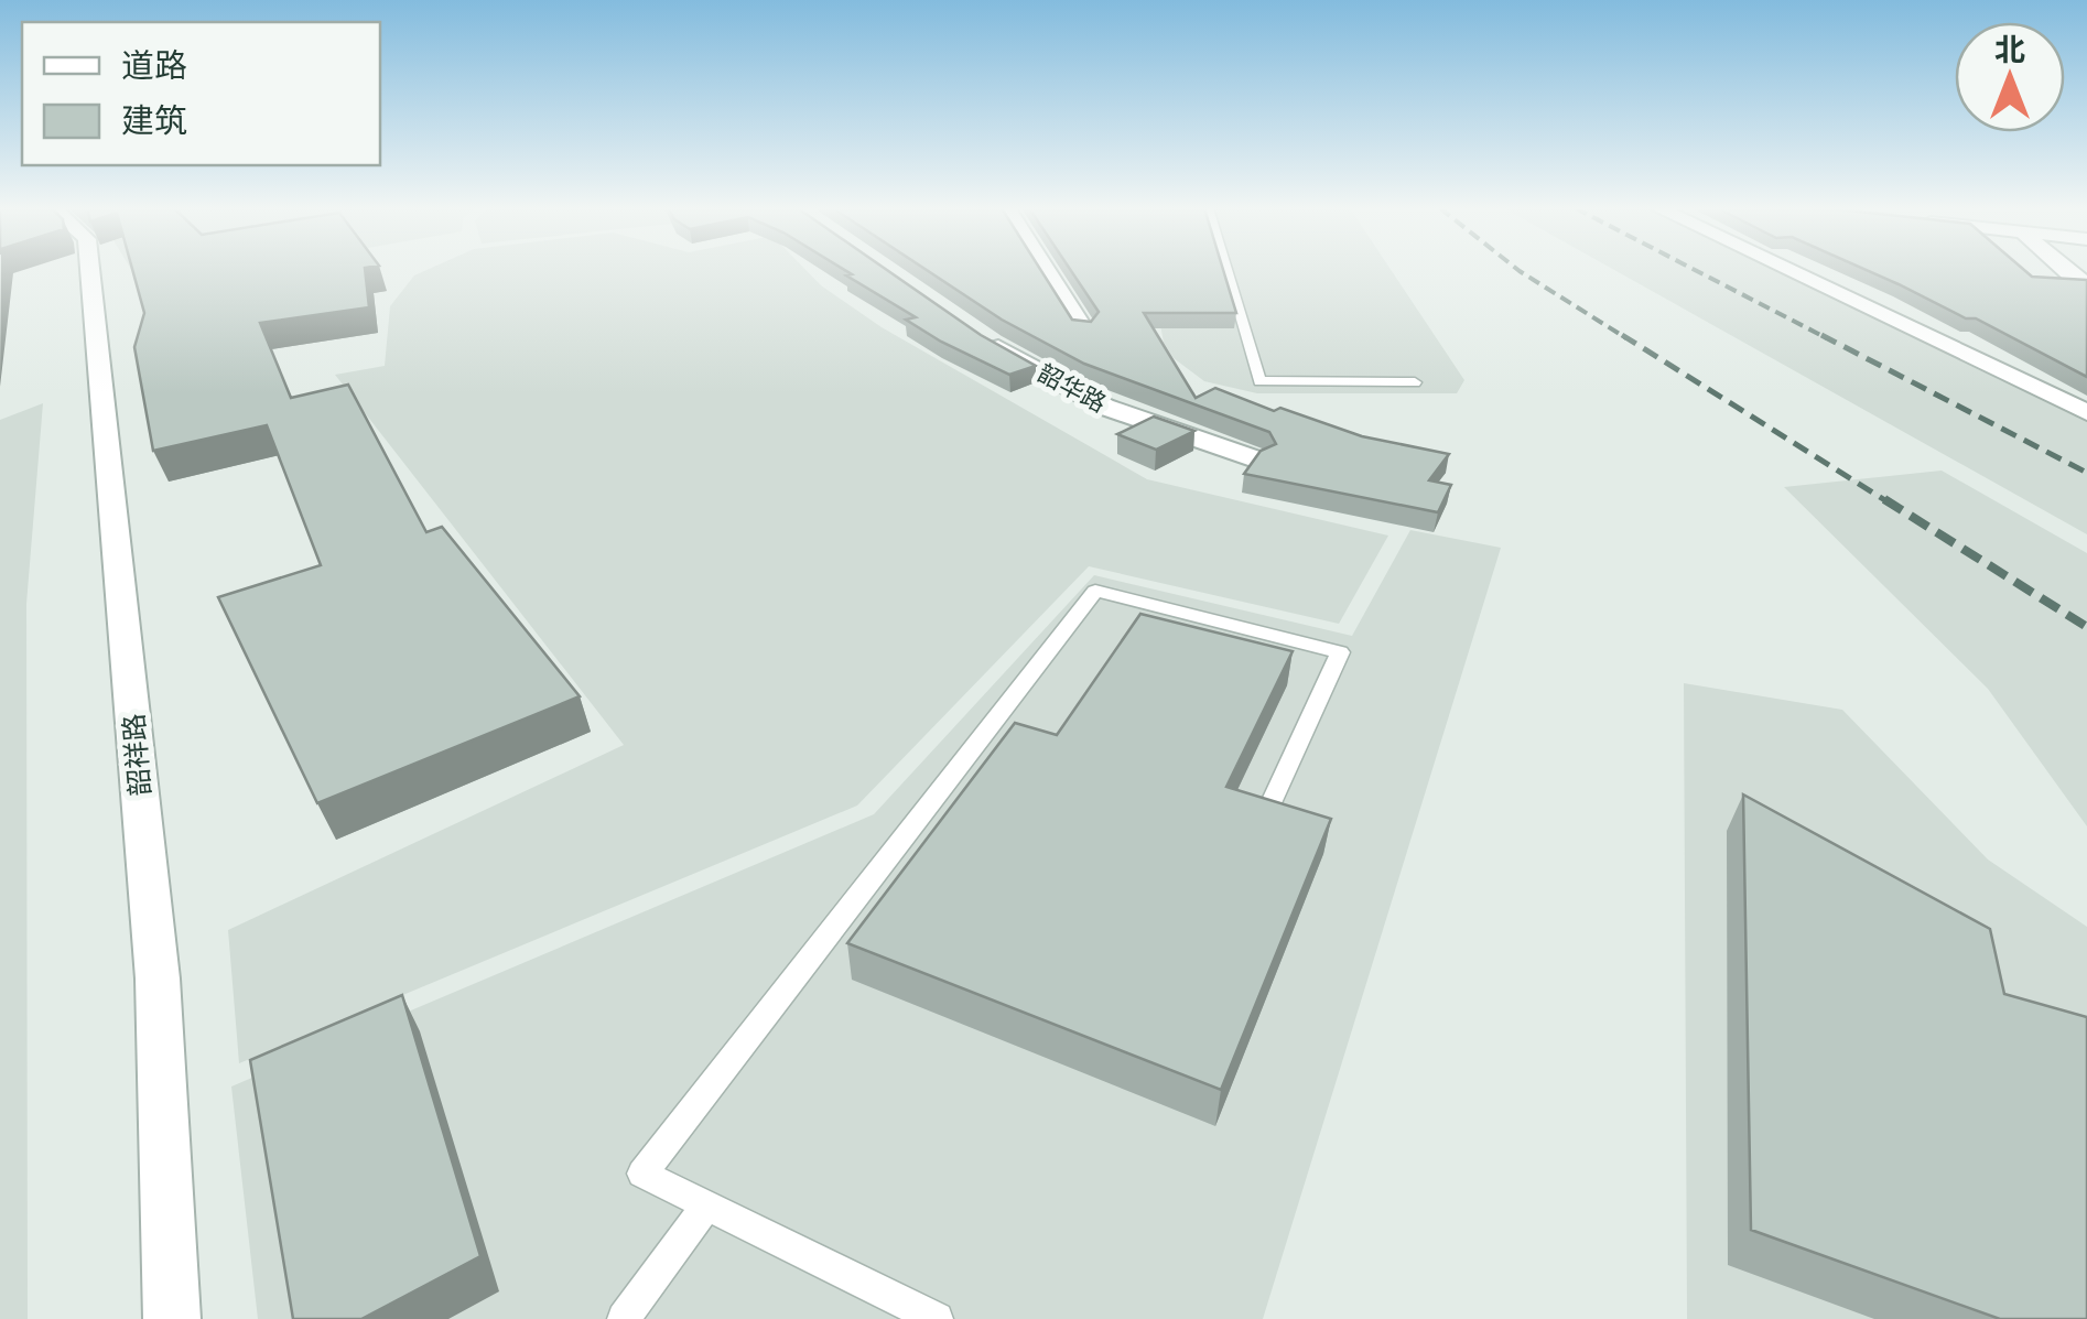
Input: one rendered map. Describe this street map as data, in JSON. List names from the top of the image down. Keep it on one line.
{"streets":{"street":["韶华路","韶祥路"]},"legend":["道路","建筑"],"north":"top"}
